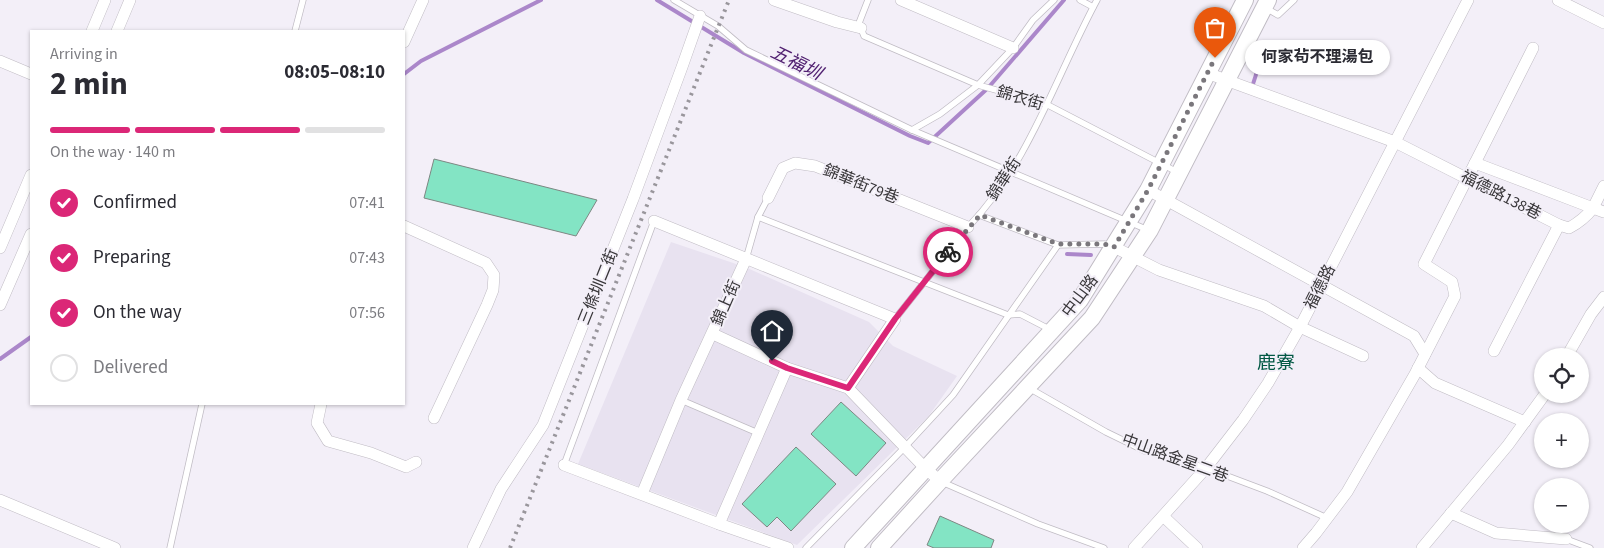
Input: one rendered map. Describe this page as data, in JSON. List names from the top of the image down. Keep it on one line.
{"streets":{"street":["錦衣街","錦華街","錦華街79巷","福德路138巷","三條圳二街","福德路","中山路","錦上街"],"lane":["中山路金星二巷"]},"crossings":[["錦衣街","錦華街"],["錦衣街","中山路"],["錦華街","錦華街79巷"],["錦華街","錦上街"],["福德路138巷","福德路"],["福德路138巷","中山路"],["福德路","中山路金星二巷"],["中山路","中山路金星二巷"]],"districts":["鹿寮"],"water":["五福圳"],"places":["何家茍不理湯包"],"page":{"heading":["2 min","Arriving in","08:05–08:10"],"bubble":"何家茍不理湯包","bar":"On the way · 140 m","list":[["Confirmed","07:41"],["Preparing","07:43"],["On the way","07:56"],"Delivered"],"map_buttons":["+","−"]}}
